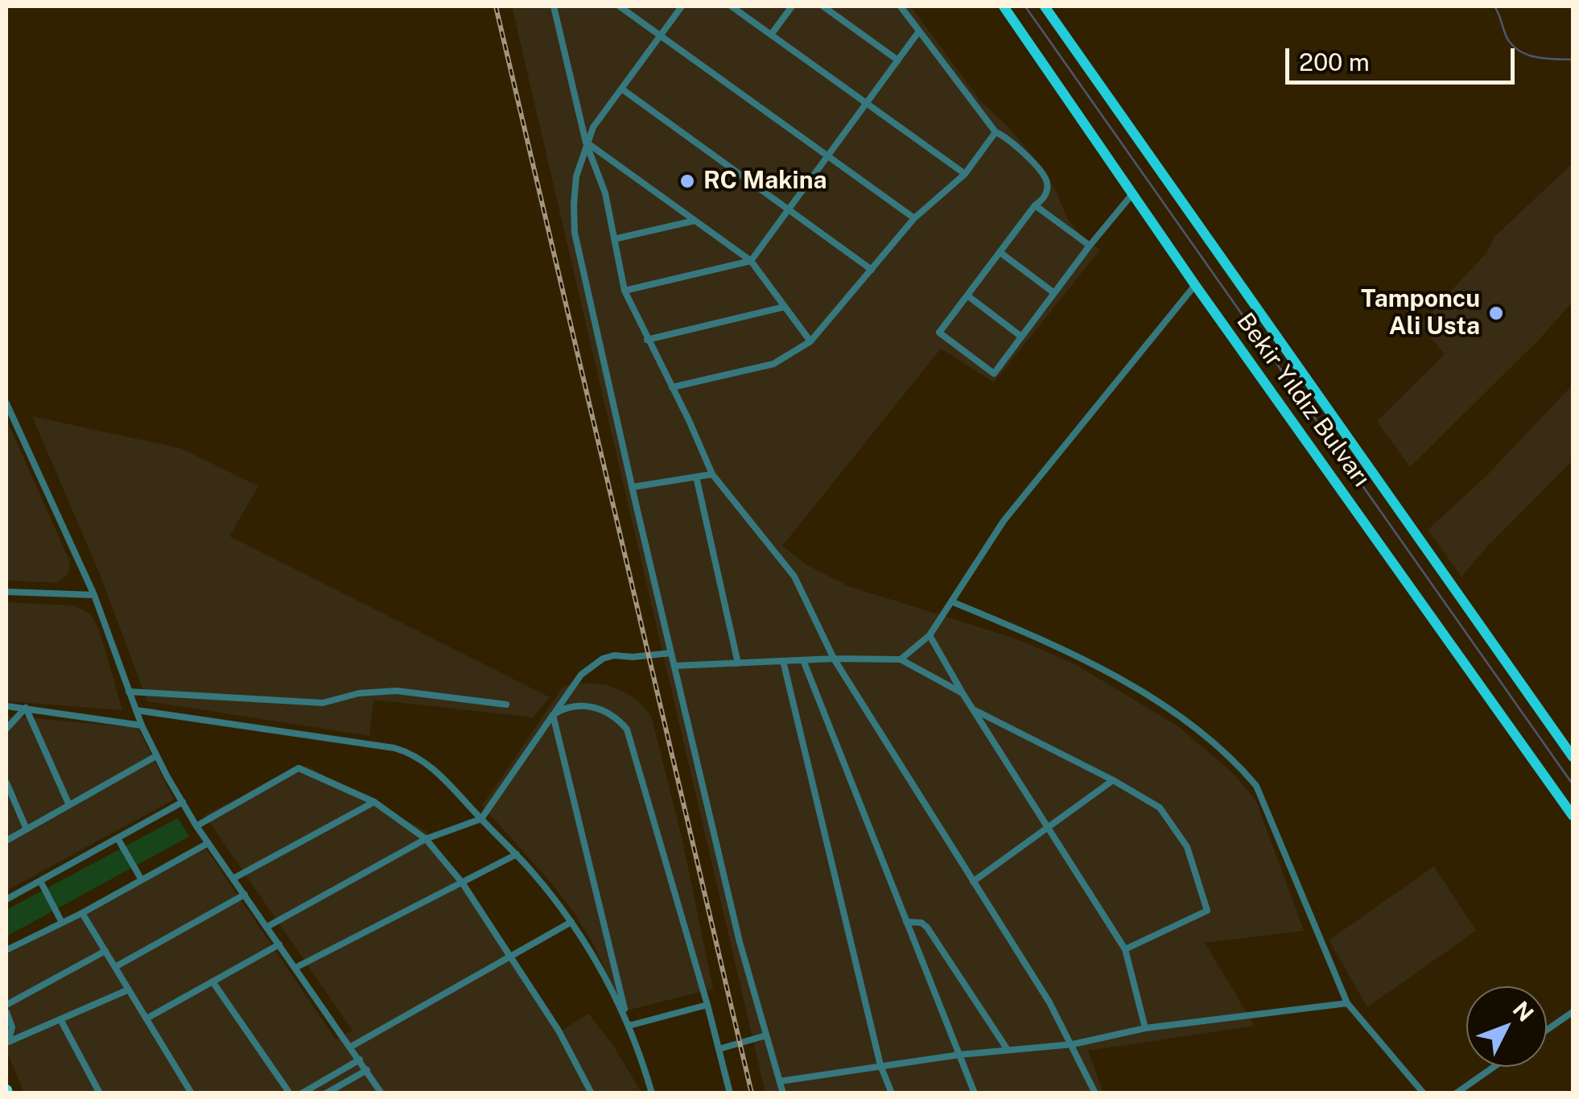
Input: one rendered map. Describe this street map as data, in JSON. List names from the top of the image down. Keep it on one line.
{"streets":{"main road":["Bekir Yıldız Bulvarı"]},"places":["RC Makina","Tamponcu Ali Usta"],"scale_bar":"200 m","north":"top right"}
